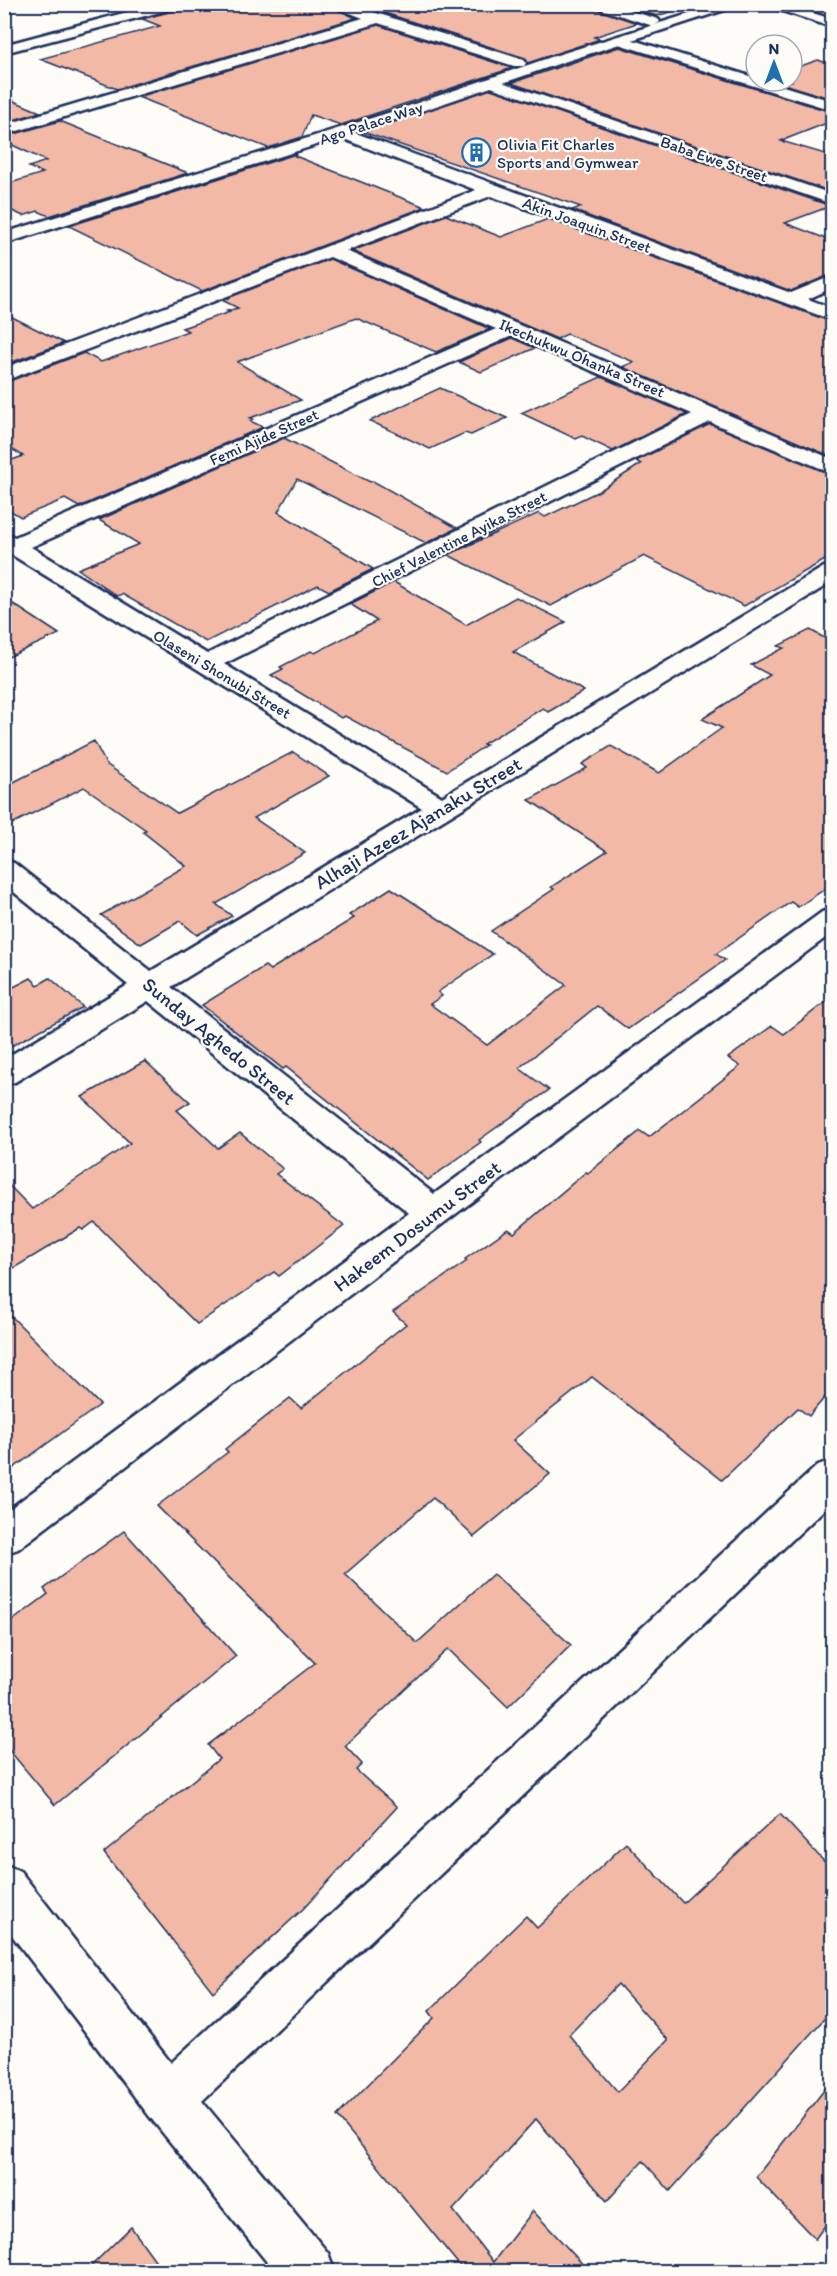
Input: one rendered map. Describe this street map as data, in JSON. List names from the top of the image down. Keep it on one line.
{"streets":{"street":["Ago Palace Way","Baba Ewe Street","Akin Joaquin Street","Ikechukwu Ohanka Street","Femi Ajide Street","Chief Valentine Ayika Street","Olaseni Shonubi Street","Alhaji Azeez Ajanaku Street","Sunday Aghedo Street","Hakeem Dosumu Street"]},"crossings":[["Ago Palace Way","Baba Ewe Street"],["Ago Palace Way","Akin Joaquin Street"],["Ikechukwu Ohanka Street","Femi Ajide Street"],["Ikechukwu Ohanka Street","Chief Valentine Ayika Street"],["Femi Ajide Street","Olaseni Shonubi Street"],["Chief Valentine Ayika Street","Olaseni Shonubi Street"],["Olaseni Shonubi Street","Alhaji Azeez Ajanaku Street"],["Alhaji Azeez Ajanaku Street","Sunday Aghedo Street"],["Sunday Aghedo Street","Hakeem Dosumu Street"]],"places":{"building":["Olivia Fit Charles Sports and Gymwear"]},"north":"top"}
